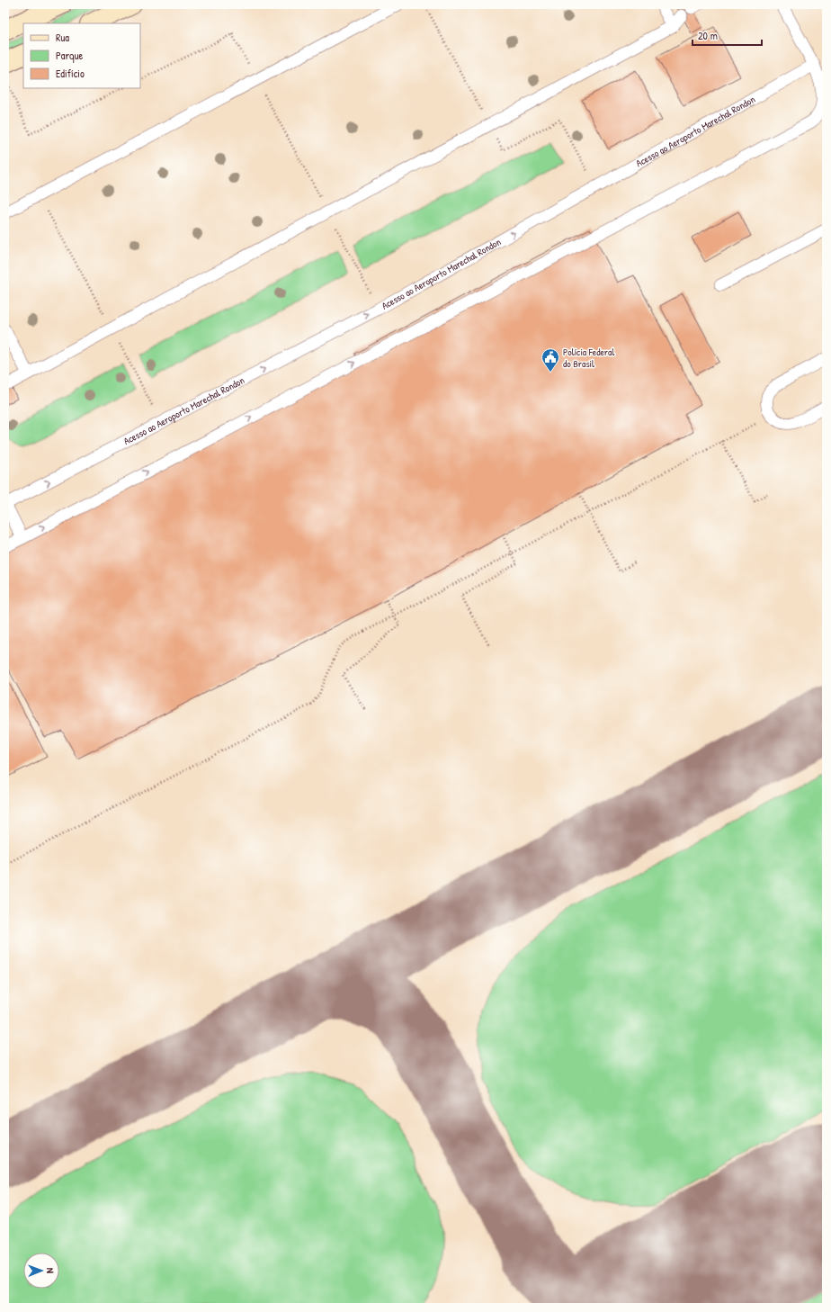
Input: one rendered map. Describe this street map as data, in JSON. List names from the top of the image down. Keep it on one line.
{"streets":{"lane":["Acesso ao Aeroporto Marechal Rondon"]},"places":{"public building":["Polícia Federal do Brasil"]},"legend":["Rua","Parque","Edifício"],"scale_bar":"20 m","north":"right"}
